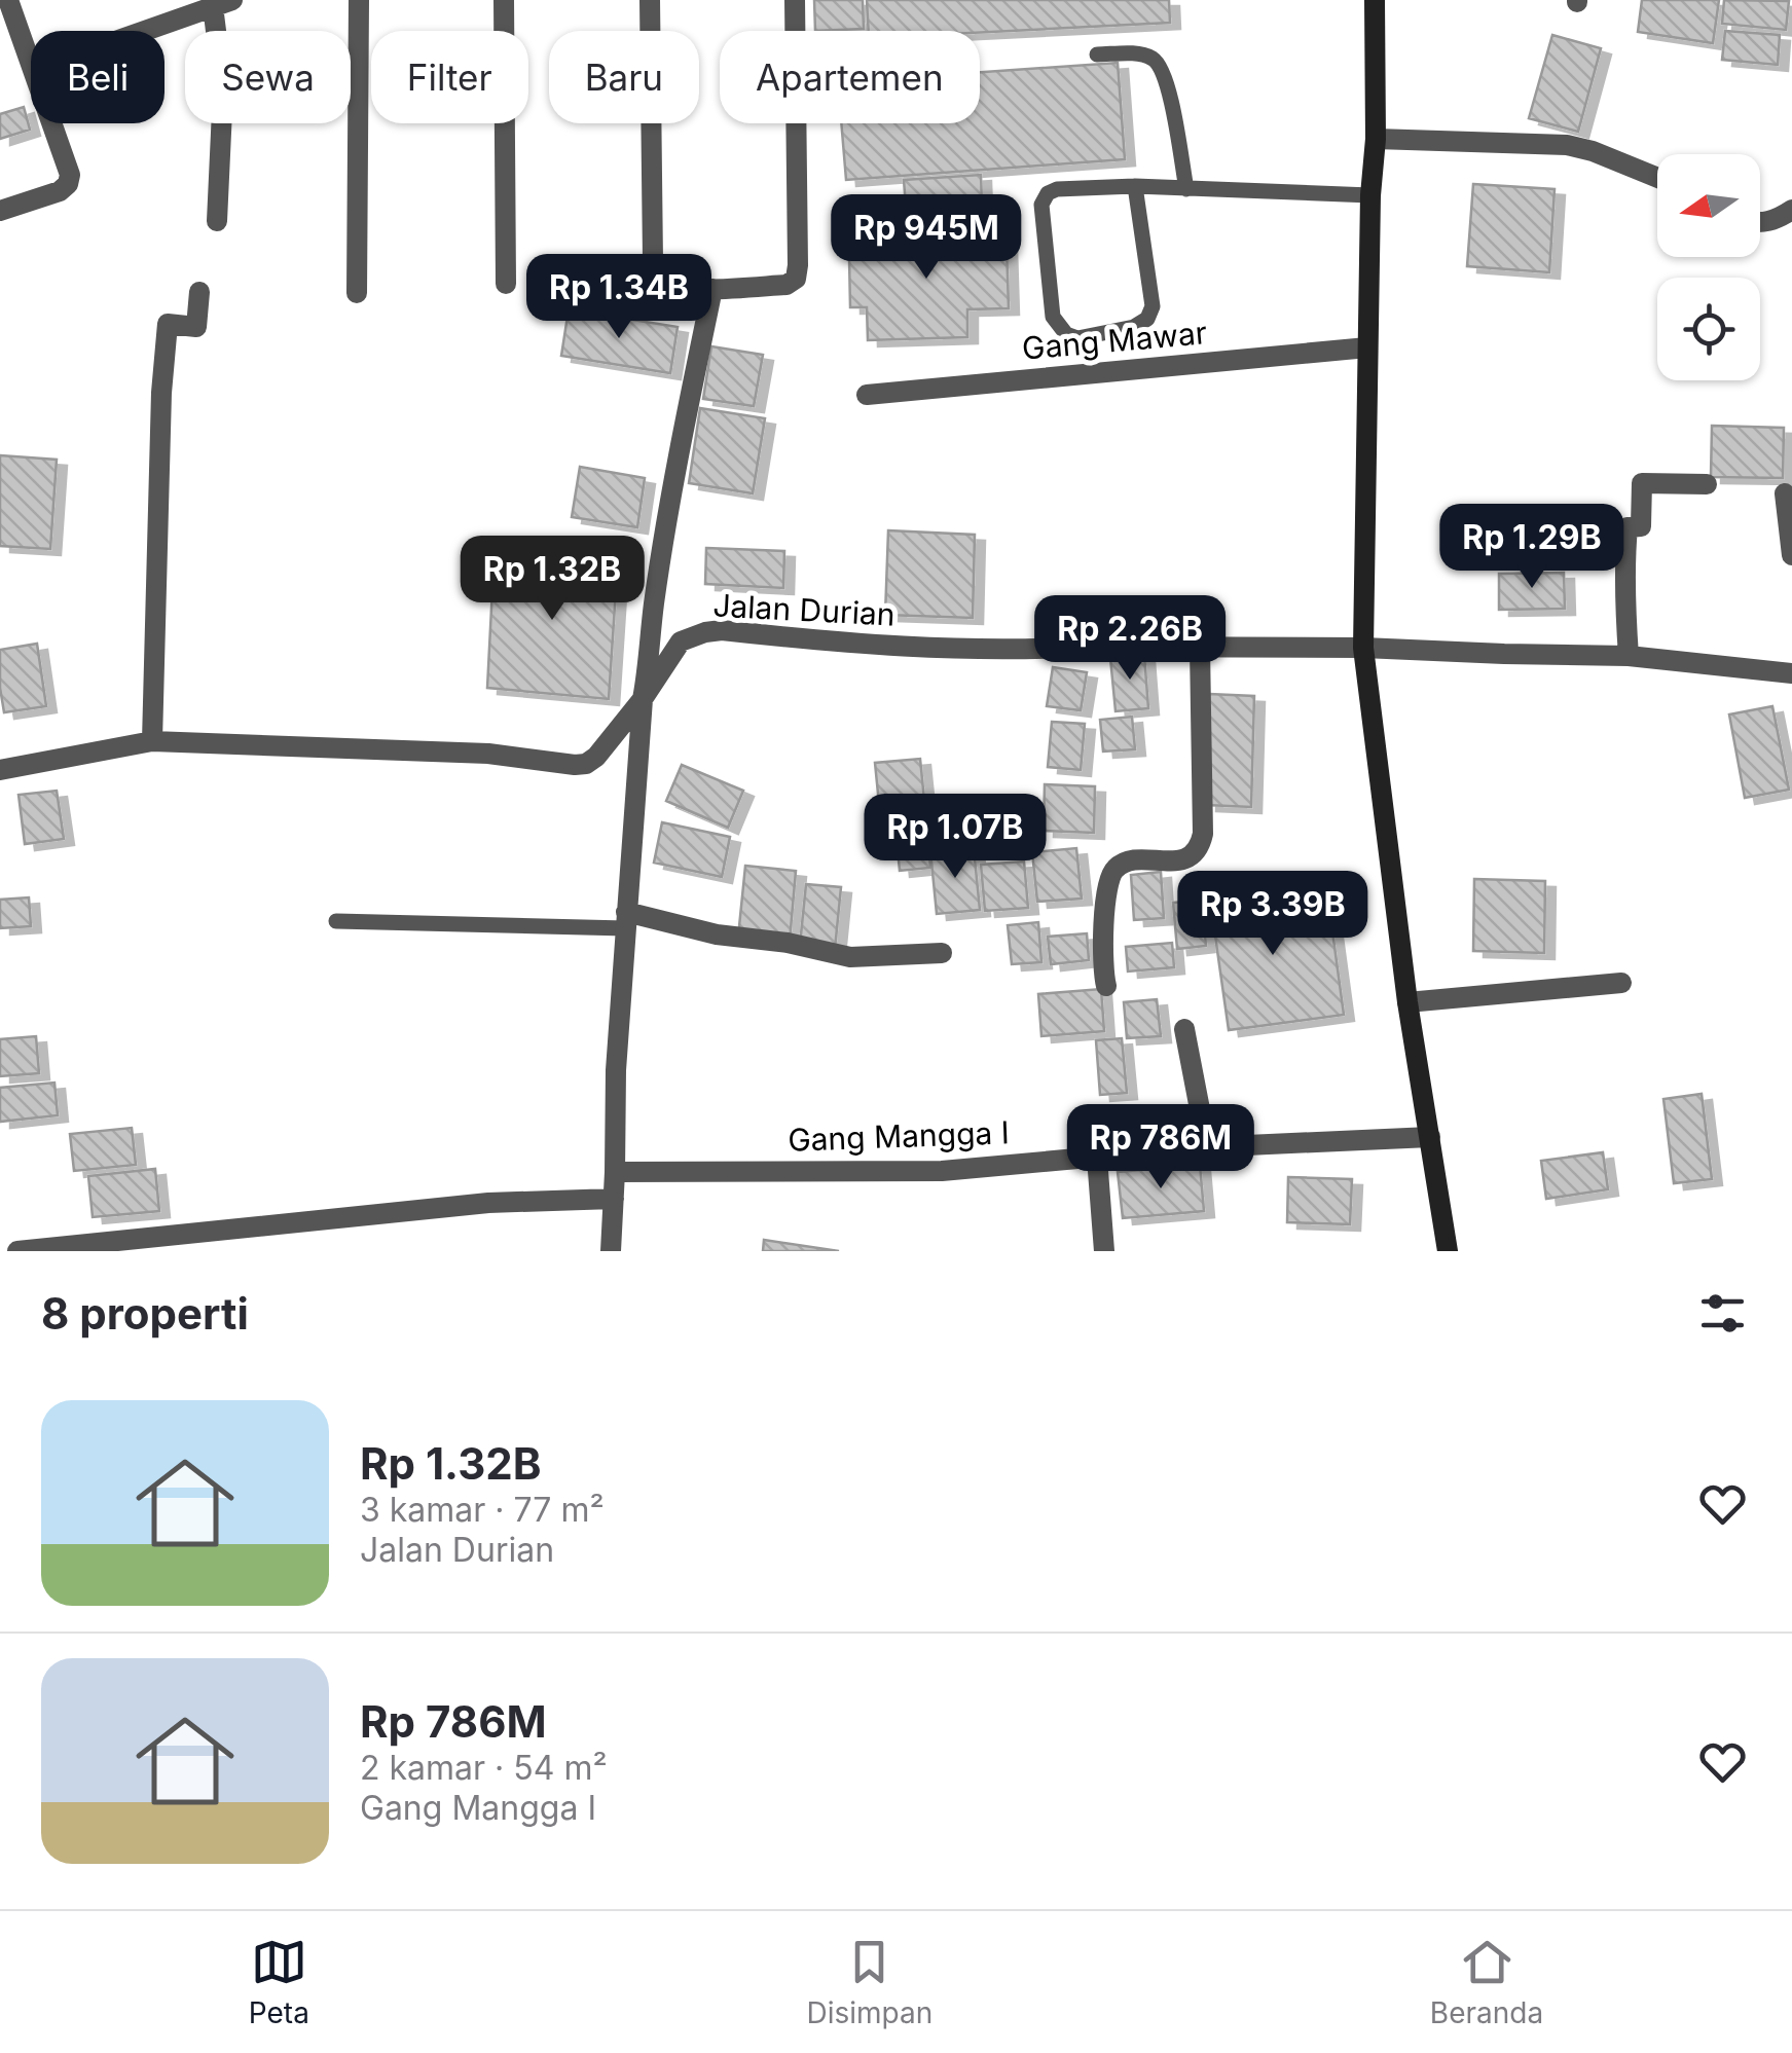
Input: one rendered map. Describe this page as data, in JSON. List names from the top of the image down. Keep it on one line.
{"streets":{"street":["Gang Mawar","Jalan Durian","Gang Mangga I"]},"north":"left","page":{"chip":["Beli","Sewa","Filter","Baru","Apartemen"],"price":["Rp 945M","Rp 1.34B","Rp 1.29B","Rp 1.32B","Rp 2.26B","Rp 1.07B","Rp 3.39B","Rp 786M"],"heading":"8 properti","list":[{"name":"Rp 1.32B","note":"3 kamar · 77 m² · Jalan Durian"},{"name":"Rp 786M","note":"2 kamar · 54 m² · Gang Mangga I"}],"tabs":["Peta","Disimpan","Beranda"]}}
